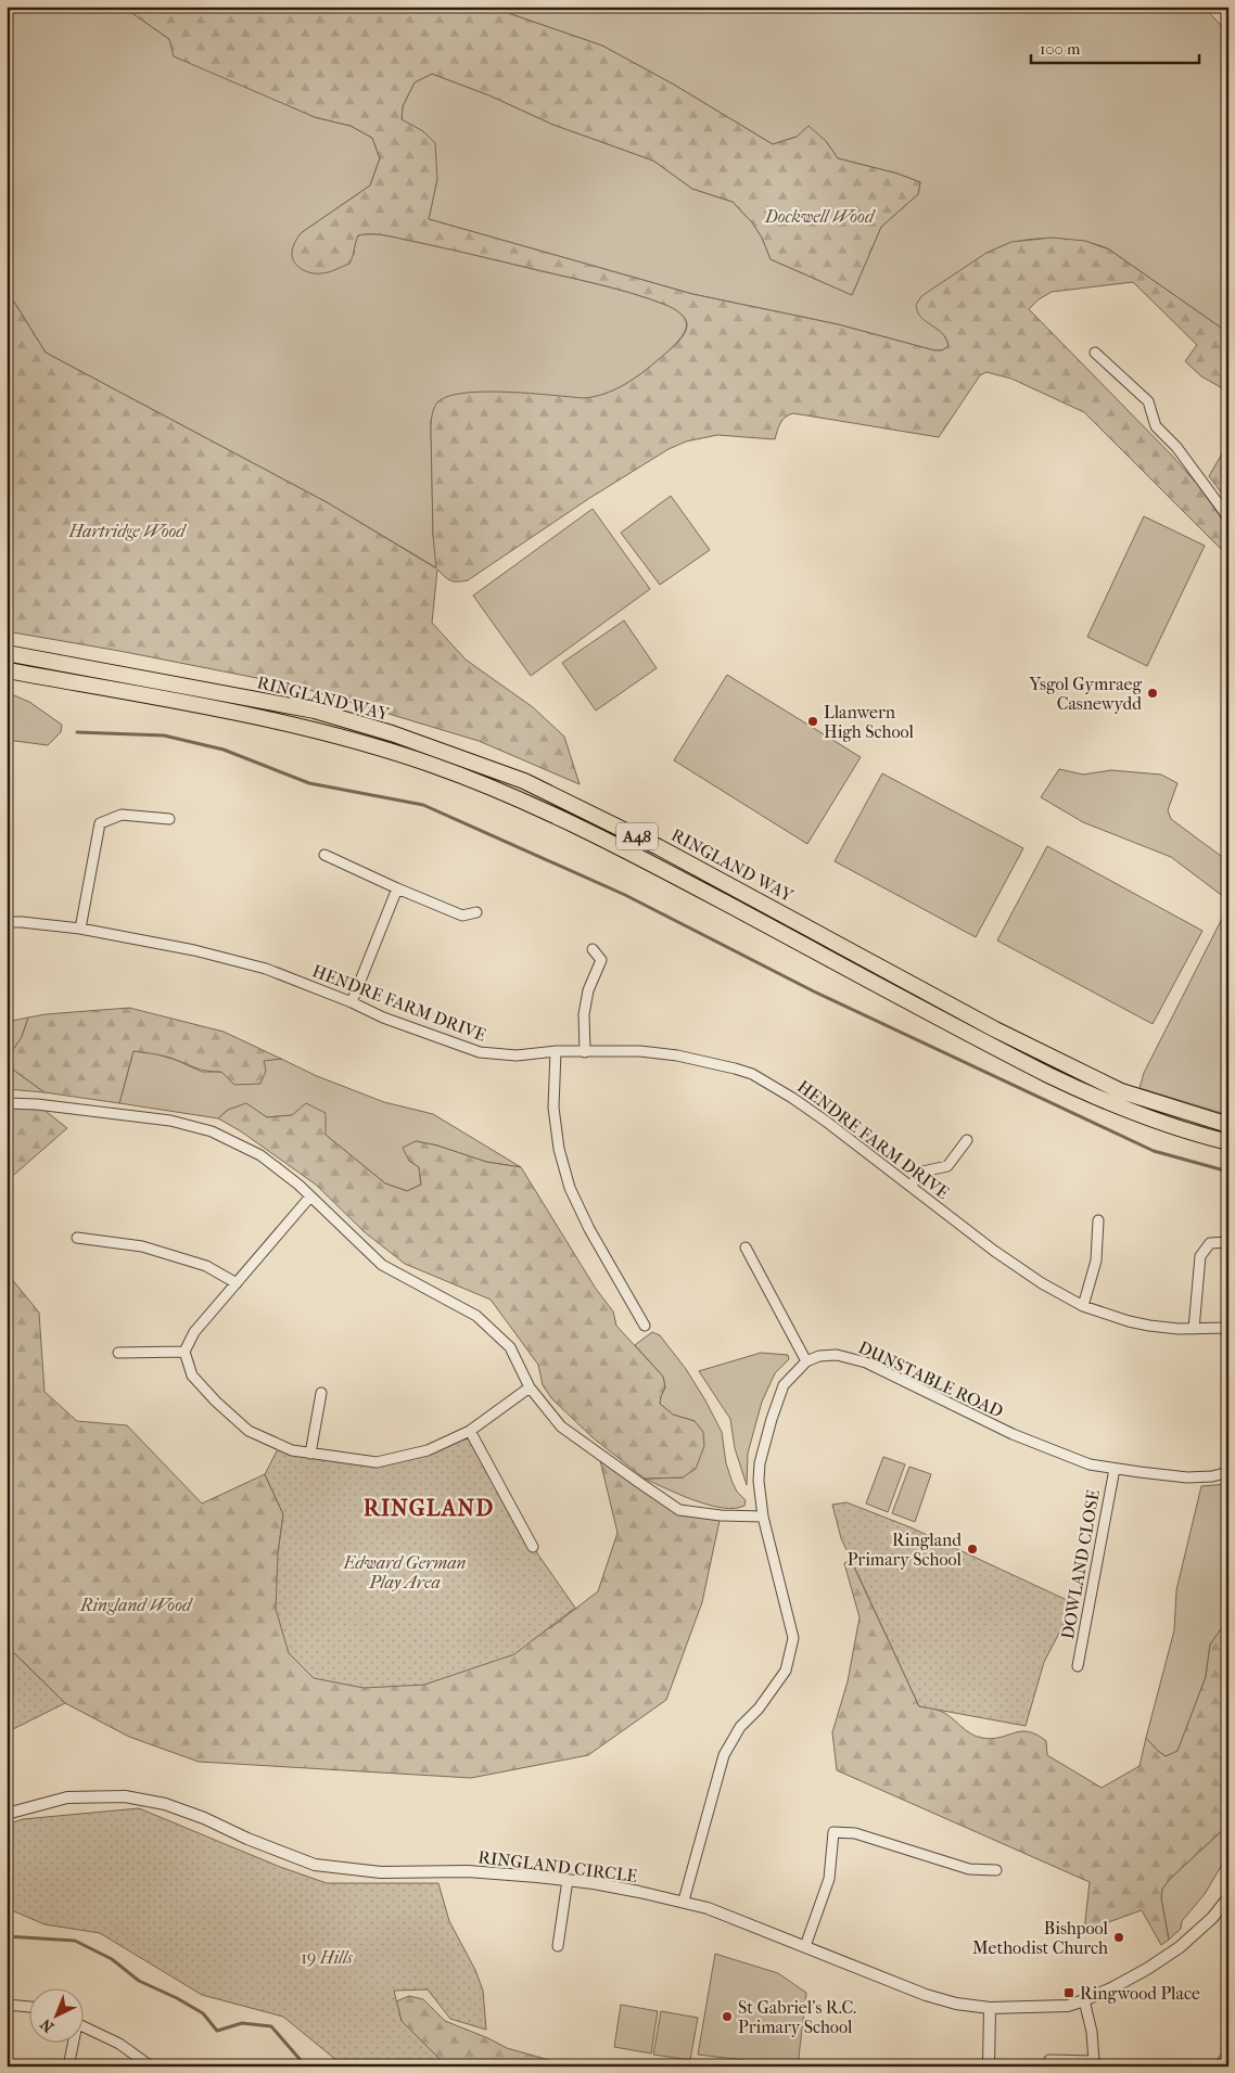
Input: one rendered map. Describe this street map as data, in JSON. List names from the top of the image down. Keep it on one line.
{"streets":{"main road":["RINGLAND WAY","A48"],"street":["HENDRE FARM DRIVE","DUNSTABLE ROAD","DOWLAND CLOSE","RINGLAND CIRCLE"]},"crossings":[["DUNSTABLE ROAD","DOWLAND CLOSE"]],"districts":["RINGLAND"],"parks":["Dockwell Wood","Hartridge Wood","Edward German Play Area","Ringland Wood","19 Hills"],"places":{"other":["Ysgol Gymraeg Casnewydd","Llanwern High School","Ringland Primary School","Bishpool Methodist Church","St Gabriel's R.C. Primary School"],"transit":["Ringwood Place"]},"scale_bar":"100 m","north":"bottom left"}
